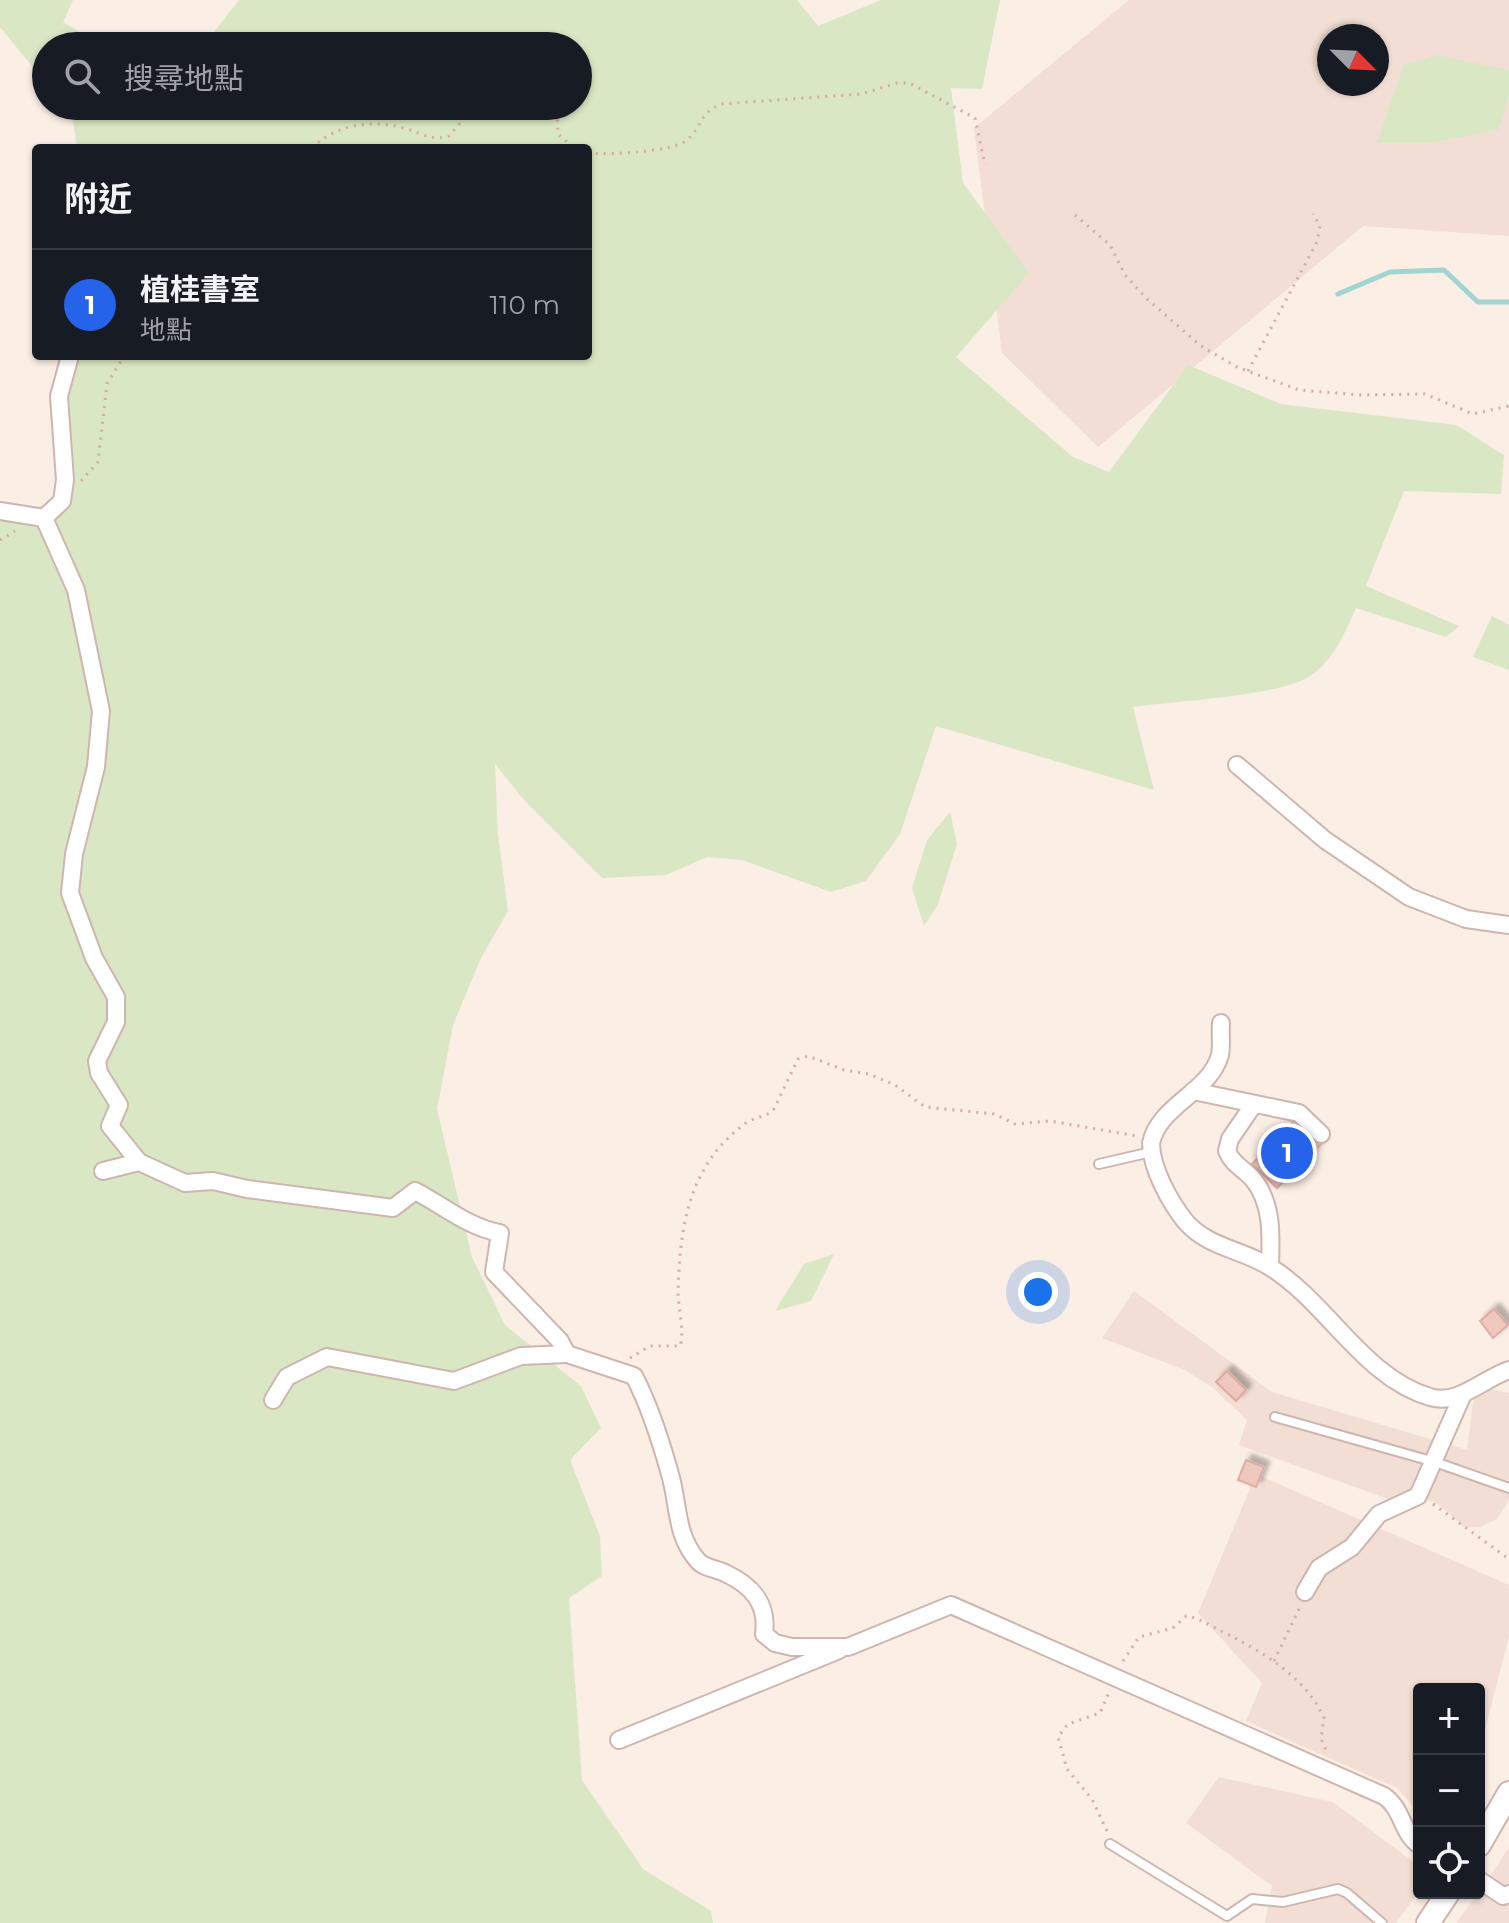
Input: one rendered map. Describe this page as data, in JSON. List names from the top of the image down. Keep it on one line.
{"north":"bottom right","page":{"search":"搜尋地點","heading":"附近","list":[{"mark":"1","name":"植桂書室","note":"地點","value":"110 m"}],"pins":"1","map_buttons":["+","−"]}}
